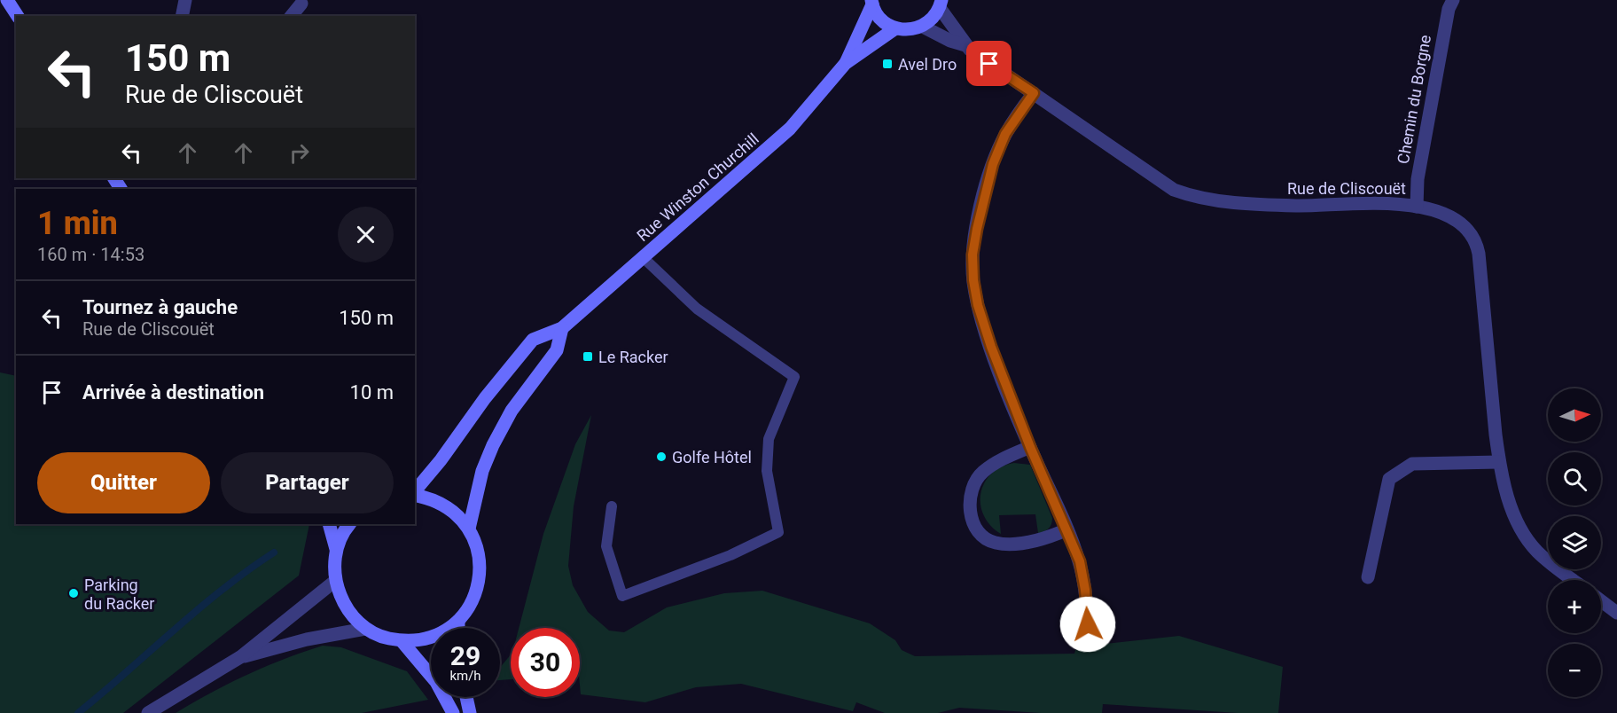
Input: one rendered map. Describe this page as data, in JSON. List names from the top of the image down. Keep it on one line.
{"streets":{"main road":["Rue Winston Churchill"],"street":["Chemin du Borgne","Rue de Cliscouët"]},"crossings":[["Chemin du Borgne","Rue de Cliscouët"]],"places":{"transit":["Avel Dro","Le Racker"],"other":["Golfe Hôtel","Parking du Racker"]},"north":"right","page":{"turn":["150 m","Rue de Cliscouët"],"heading":["1 min","160 m · 14:53"],"list":[{"name":"Tournez à gauche","note":"Rue de Cliscouët","value":"150 m"},{"name":"Arrivée à destination","value":"10 m"}],"map_buttons":["+","−"],"buttons":["Quitter","Partager"],"speed":"29 km/h","limit":"30"}}
